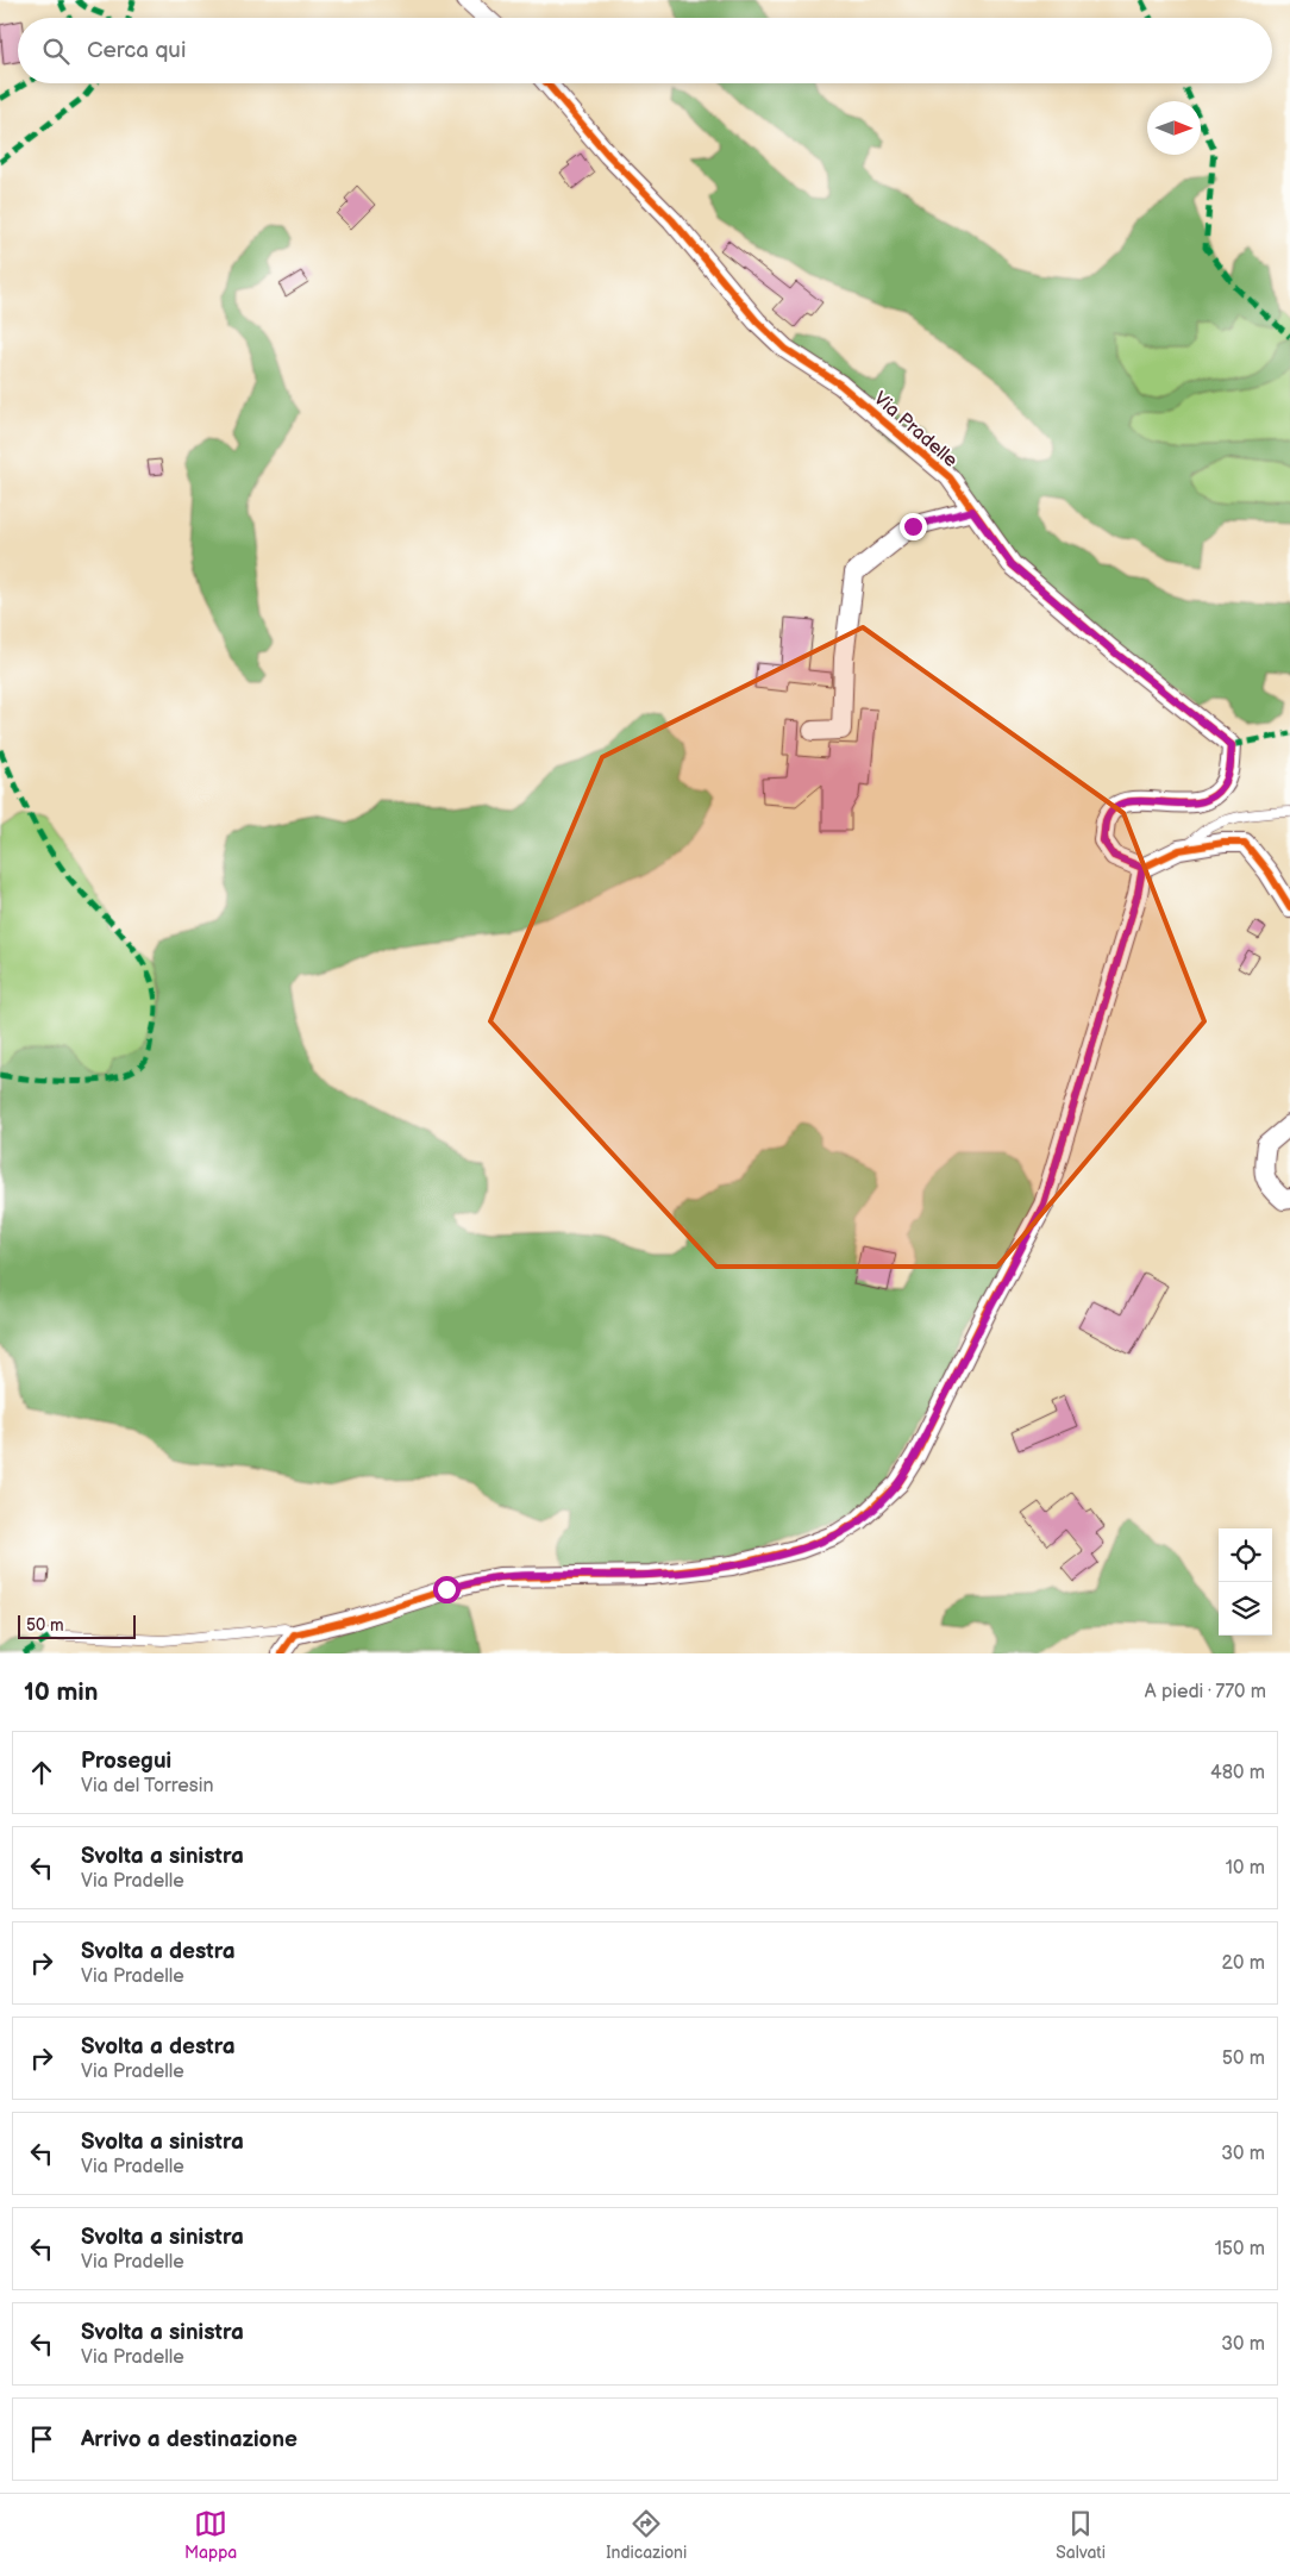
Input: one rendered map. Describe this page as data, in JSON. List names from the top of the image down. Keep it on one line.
{"streets":{"street":["Via Pradelle"]},"scale_bar":"50 m","north":"right","page":{"search":"Cerca qui","scale":"50 m","heading":["10 min","A piedi · 770 m"],"list":[["Prosegui","Via del Torresin","480 m"],["Svolta a sinistra","Via Pradelle","10 m"],["Svolta a destra","Via Pradelle","20 m"],["Svolta a destra","Via Pradelle","50 m"],["Svolta a sinistra","Via Pradelle","30 m"],["Svolta a sinistra","Via Pradelle","150 m"],["Svolta a sinistra","Via Pradelle","30 m"],"Arrivo a destinazione"],"nav":["Mappa","Indicazioni","Salvati"]}}
